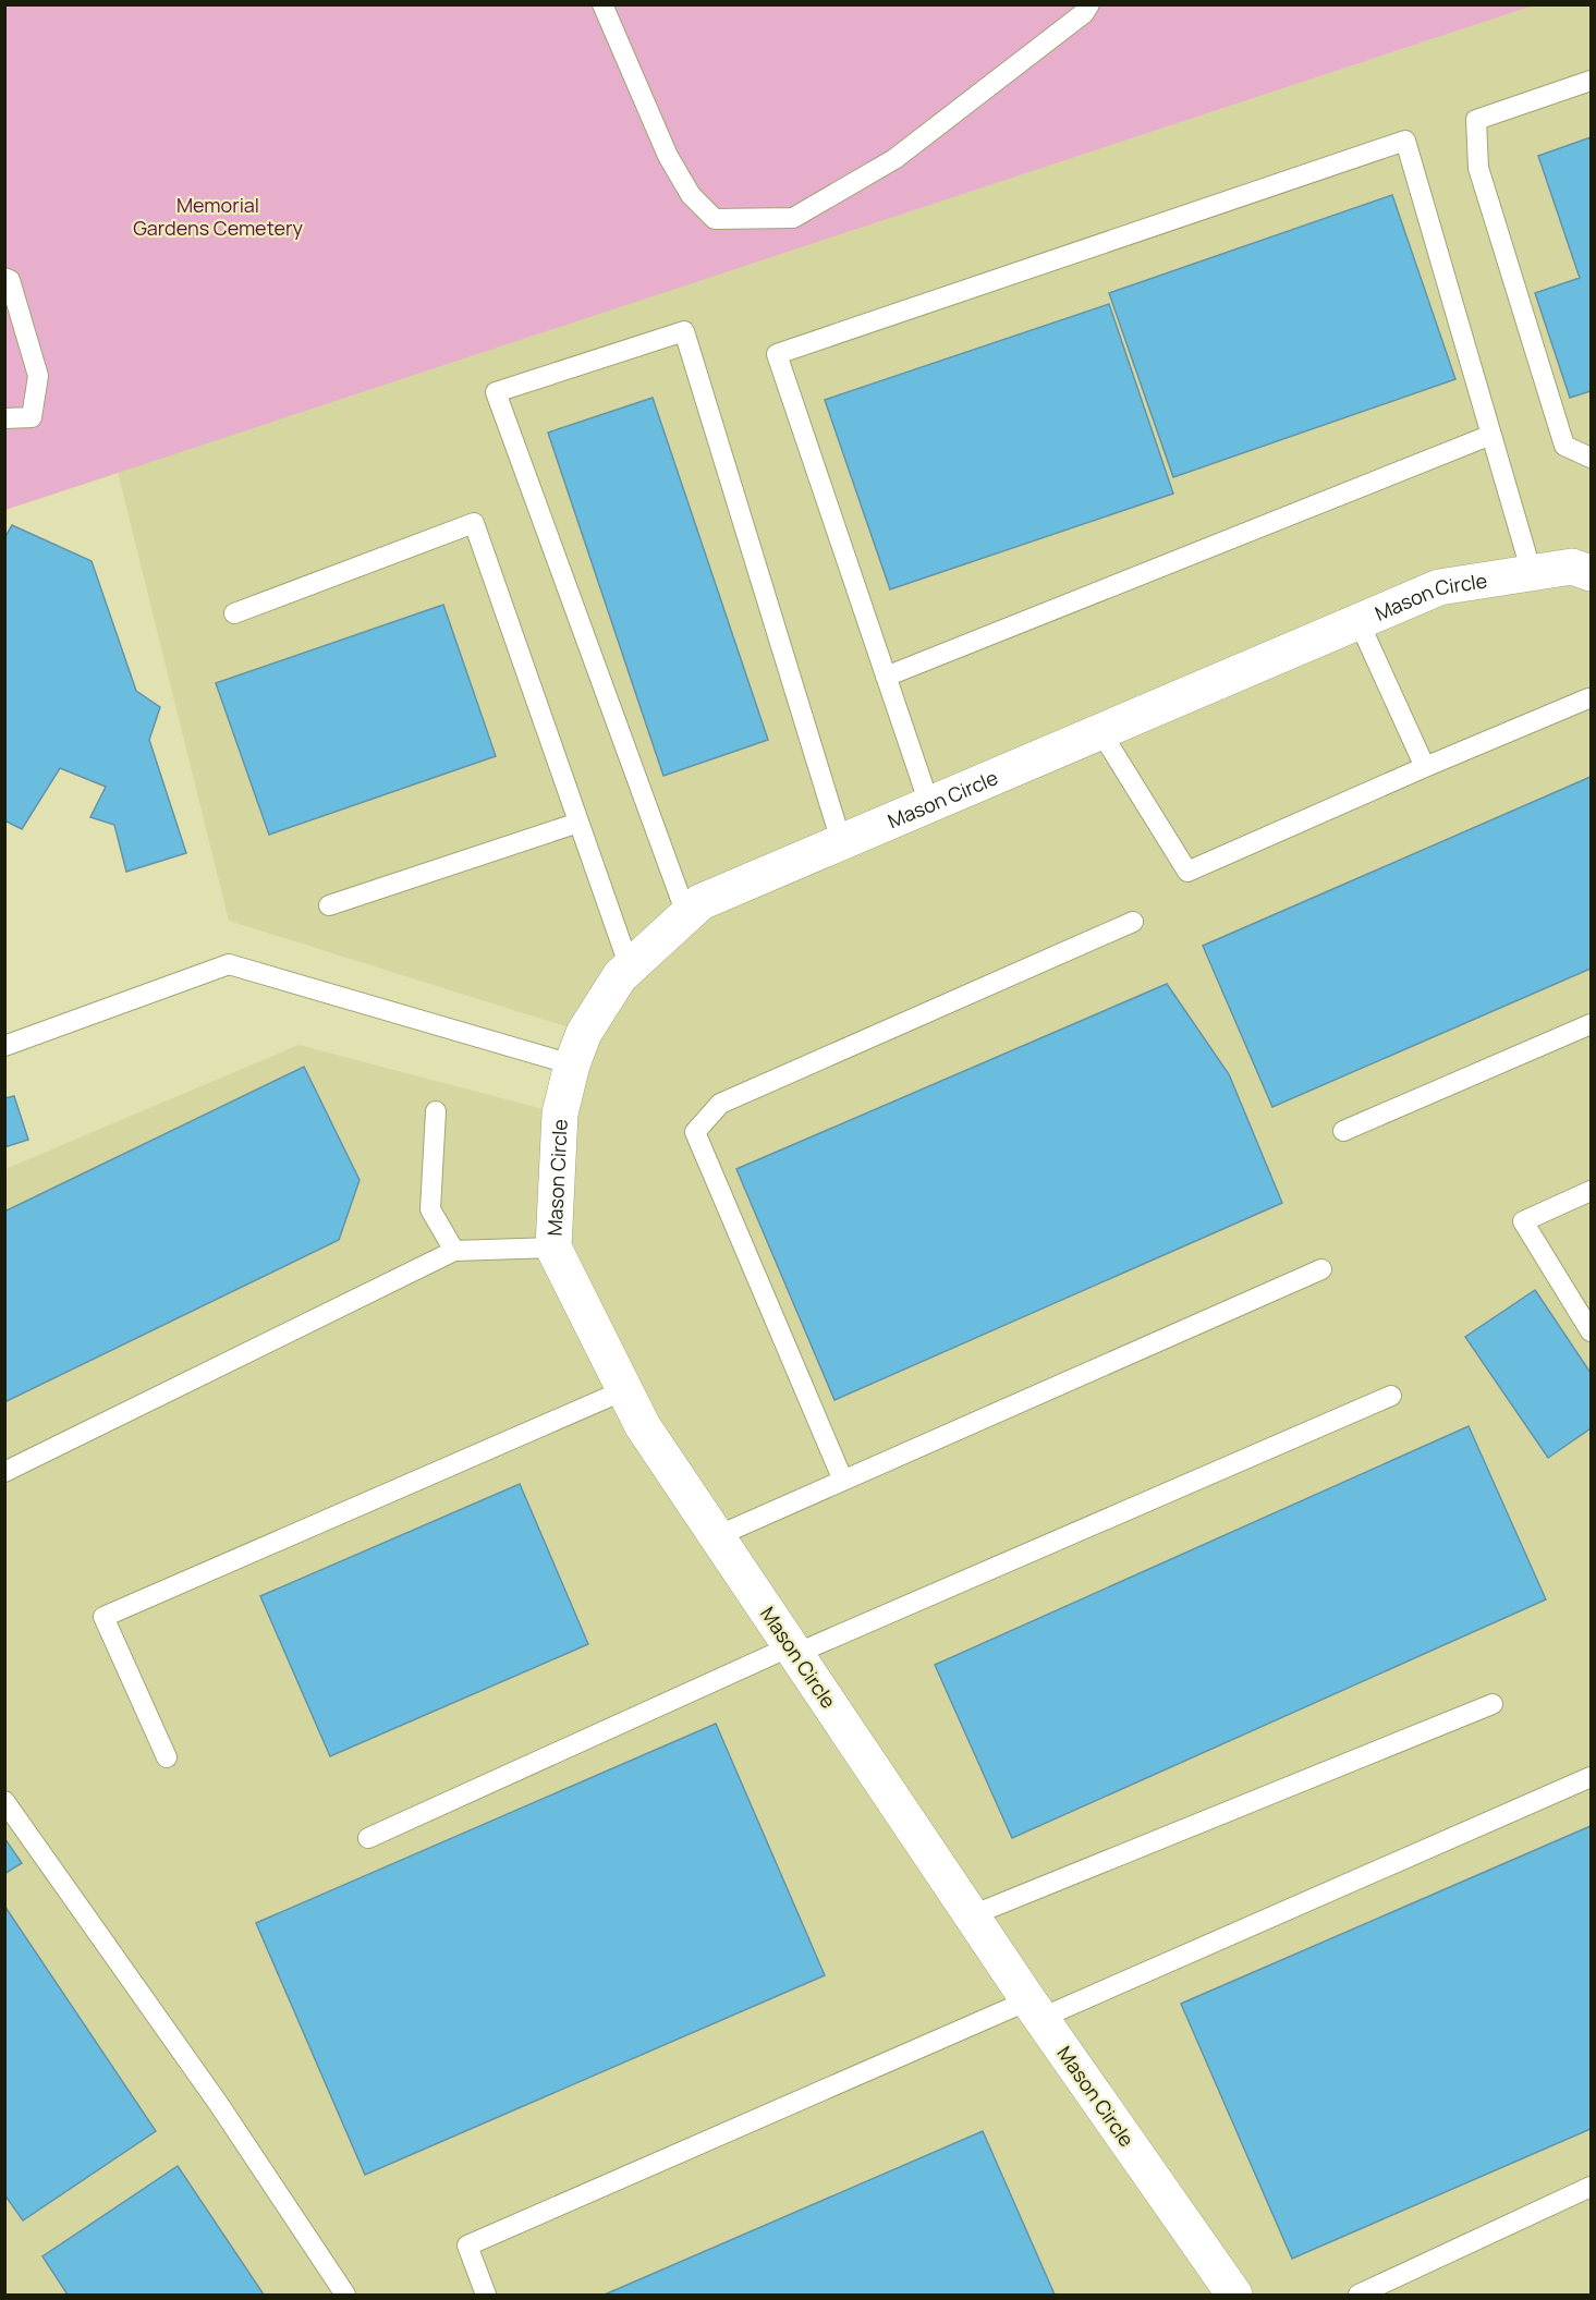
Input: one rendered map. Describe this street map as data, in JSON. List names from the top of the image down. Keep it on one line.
{"streets":{"street":["Mason Circle"]},"parks":["Memorial Gardens Cemetery"]}
